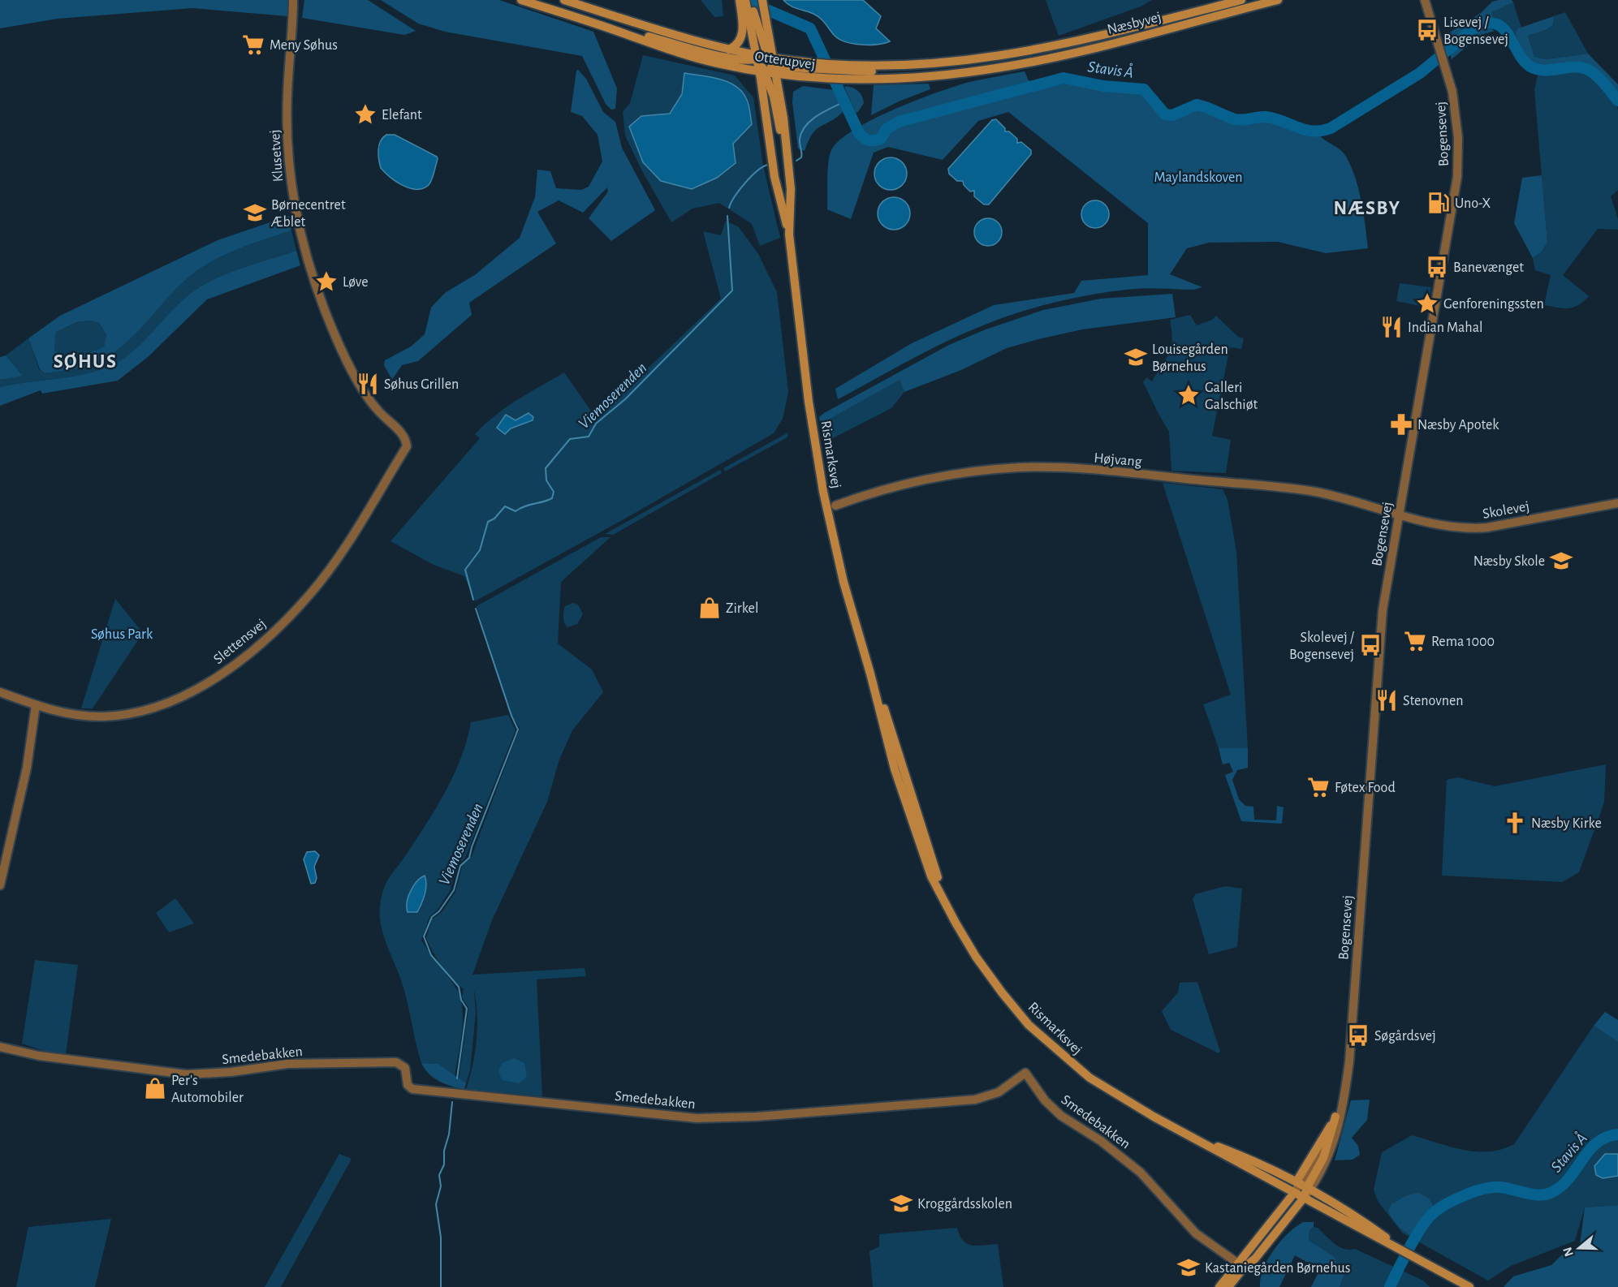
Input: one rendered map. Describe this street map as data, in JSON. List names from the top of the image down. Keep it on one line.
{"streets":{"main road":["Næsbyvej","Otterupvej","Bogensevej","Rismarksvej"],"street":["Klusetvej","Højvang","Skolevej","Slettensvej","Smedebakken"]},"crossings":[["Næsbyvej","Otterupvej"],["Otterupvej","Rismarksvej"],["Bogensevej","Rismarksvej"],["Bogensevej","Højvang"],["Bogensevej","Skolevej"],["Bogensevej","Smedebakken"],["Klusetvej","Slettensvej"],["Højvang","Skolevej"]],"districts":["NÆSBY","SØHUS"],"water":["Stavis Å","Viemoserenden"],"parks":["Maylandskoven","Søhus Park"],"places":{"bus stop":["Lisevej / Bogensevej","Banevænget","Skolevej / Bogensevej","Søgårdsvej"],"supermarket":["Meny Søhus","Rema 1000","Føtex Food"],"place":["Elefant","Løve","Genforeningssten","Galleri Galschiøt"],"fuel station":["Uno-X"],"school or university":["Børnecentret Æblet","Louisegården Børnehus","Næsby Skole","Kroggårdsskolen","Kastaniegården Børnehus"],"restaurant":["Indian Mahal","Søhus Grillen","Stenovnen"],"pharmacy":["Næsby Apotek"],"shop":["Zirkel","Per's Automobiler"],"church":["Næsby Kirke"]},"north":"left"}
